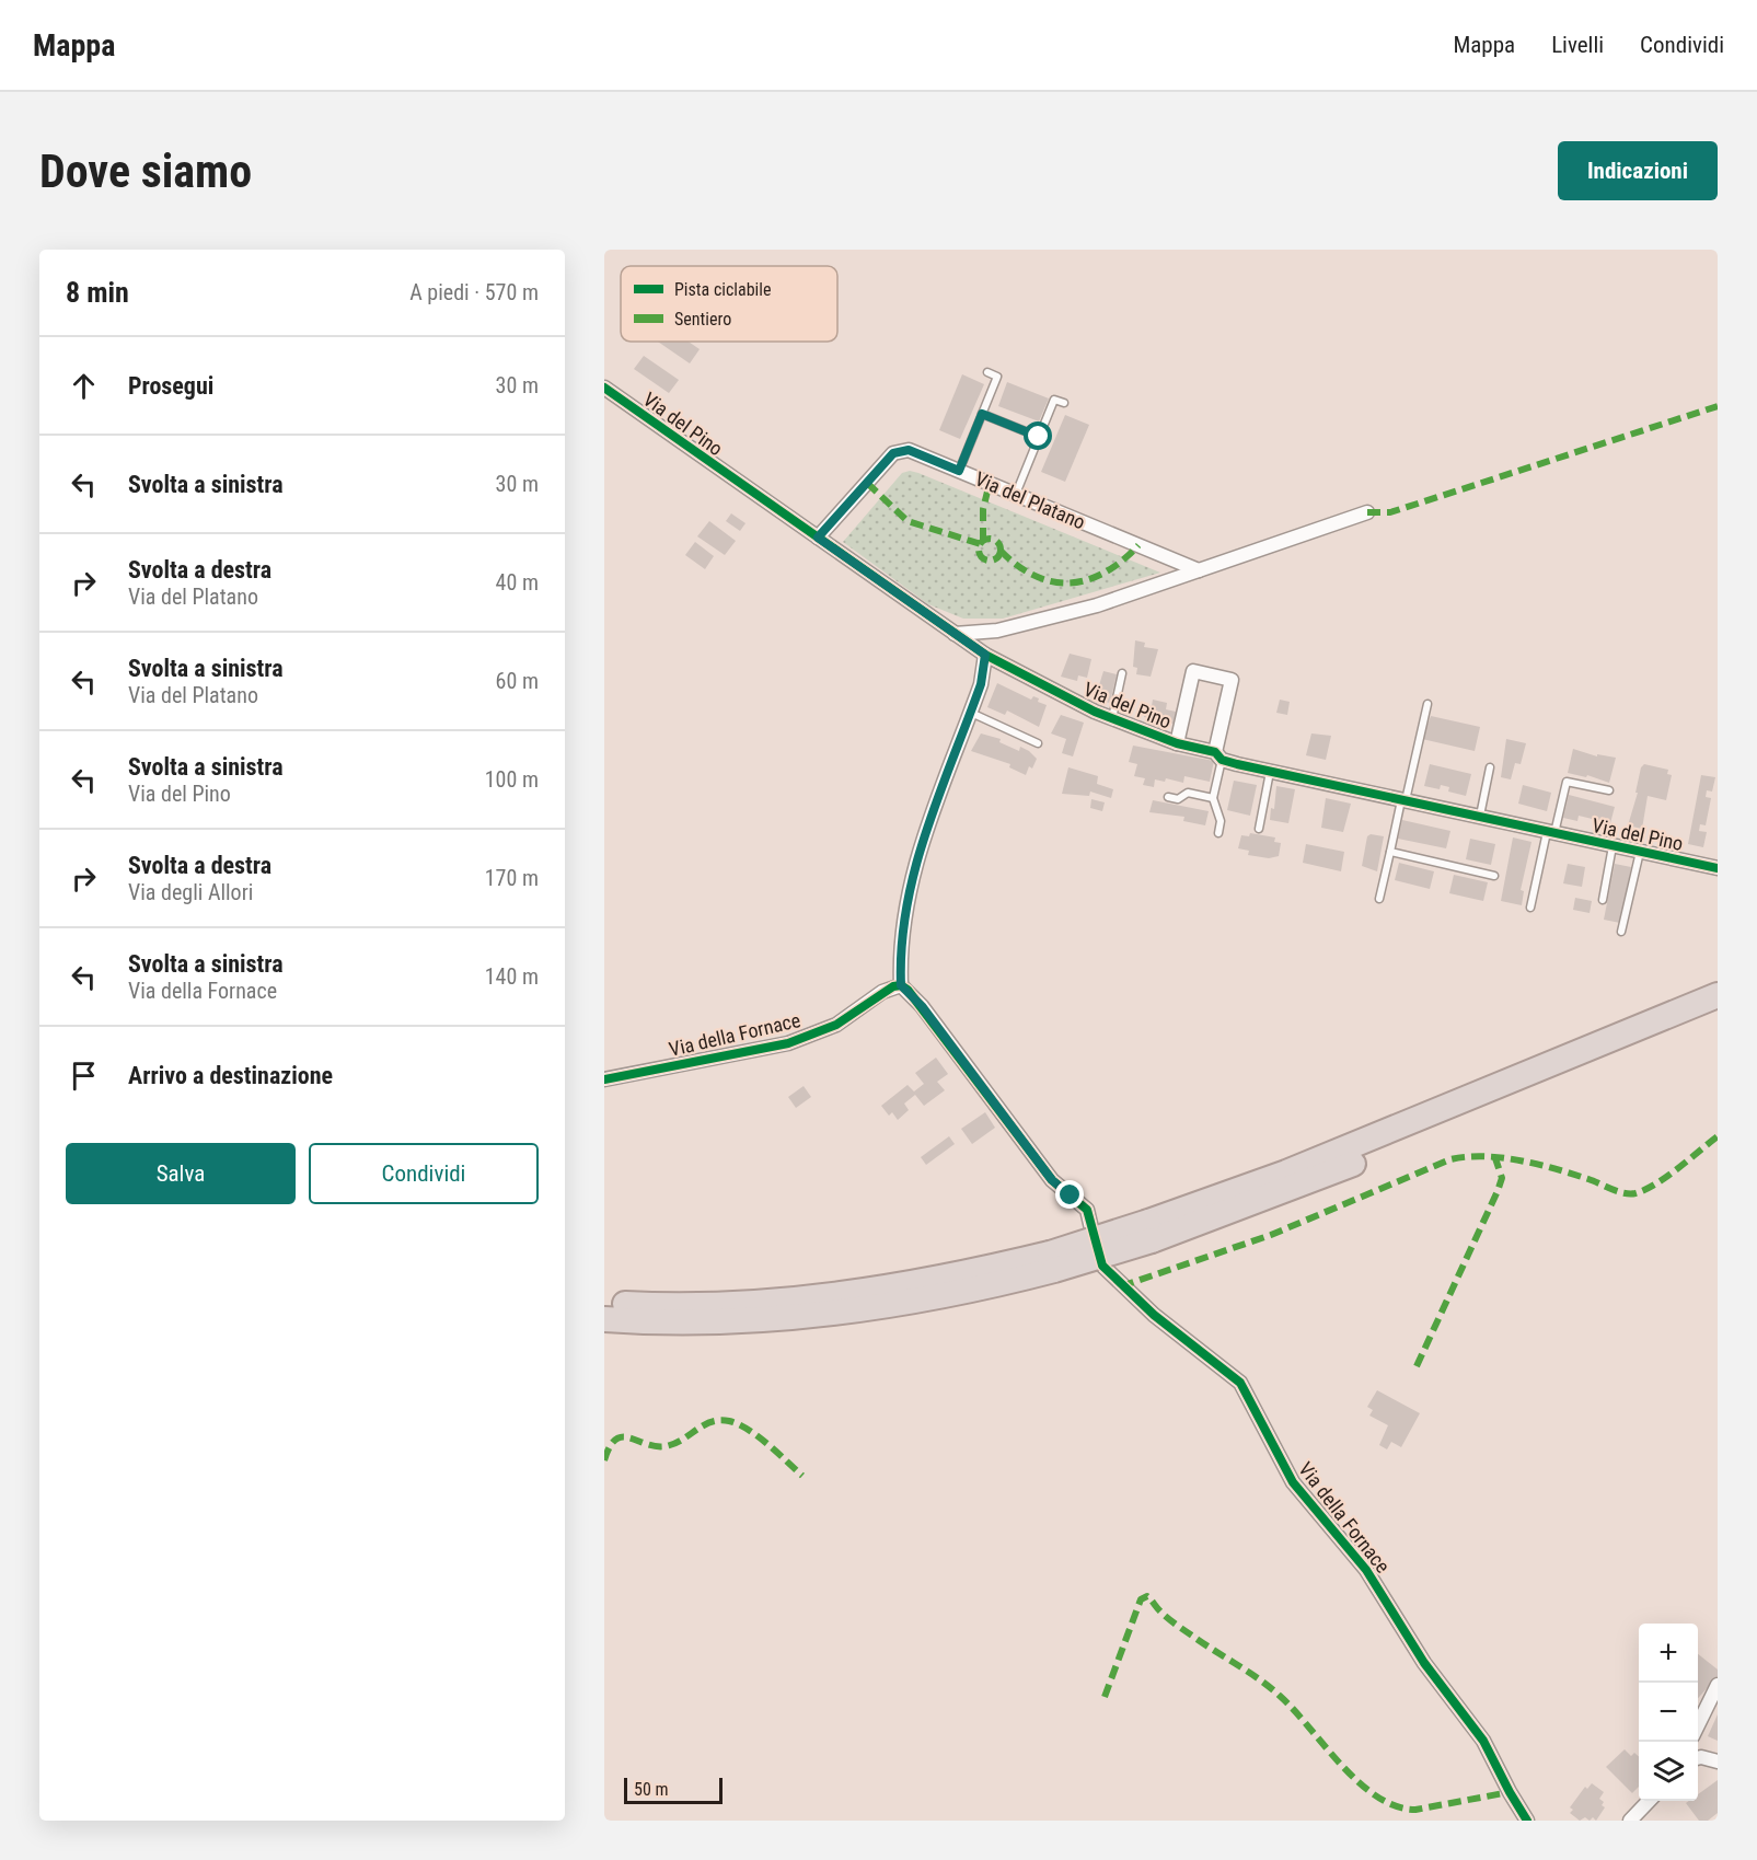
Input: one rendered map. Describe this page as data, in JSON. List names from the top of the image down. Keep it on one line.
{"streets":{"street":["Via del Pino","Via del Platano","Via della Fornace"]},"crossings":[["Via del Pino","Via del Platano"]],"legend":["Pista ciclabile","Sentiero"],"scale_bar":"50 m","page":{"header":"Mappa","nav":["Mappa","Livelli","Condividi"],"buttons":["Indicazioni",["Salva","Condividi"]],"title":"Dove siamo","heading":["8 min","A piedi · 570 m"],"list":[["Prosegui","30 m"],["Svolta a sinistra","30 m"],["Svolta a destra","Via del Platano","40 m"],["Svolta a sinistra","Via del Platano","60 m"],["Svolta a sinistra","Via del Pino","100 m"],["Svolta a destra","Via degli Allori","170 m"],["Svolta a sinistra","Via della Fornace","140 m"],"Arrivo a destinazione"],"map_buttons":["+","−"],"scale":"50 m"}}
